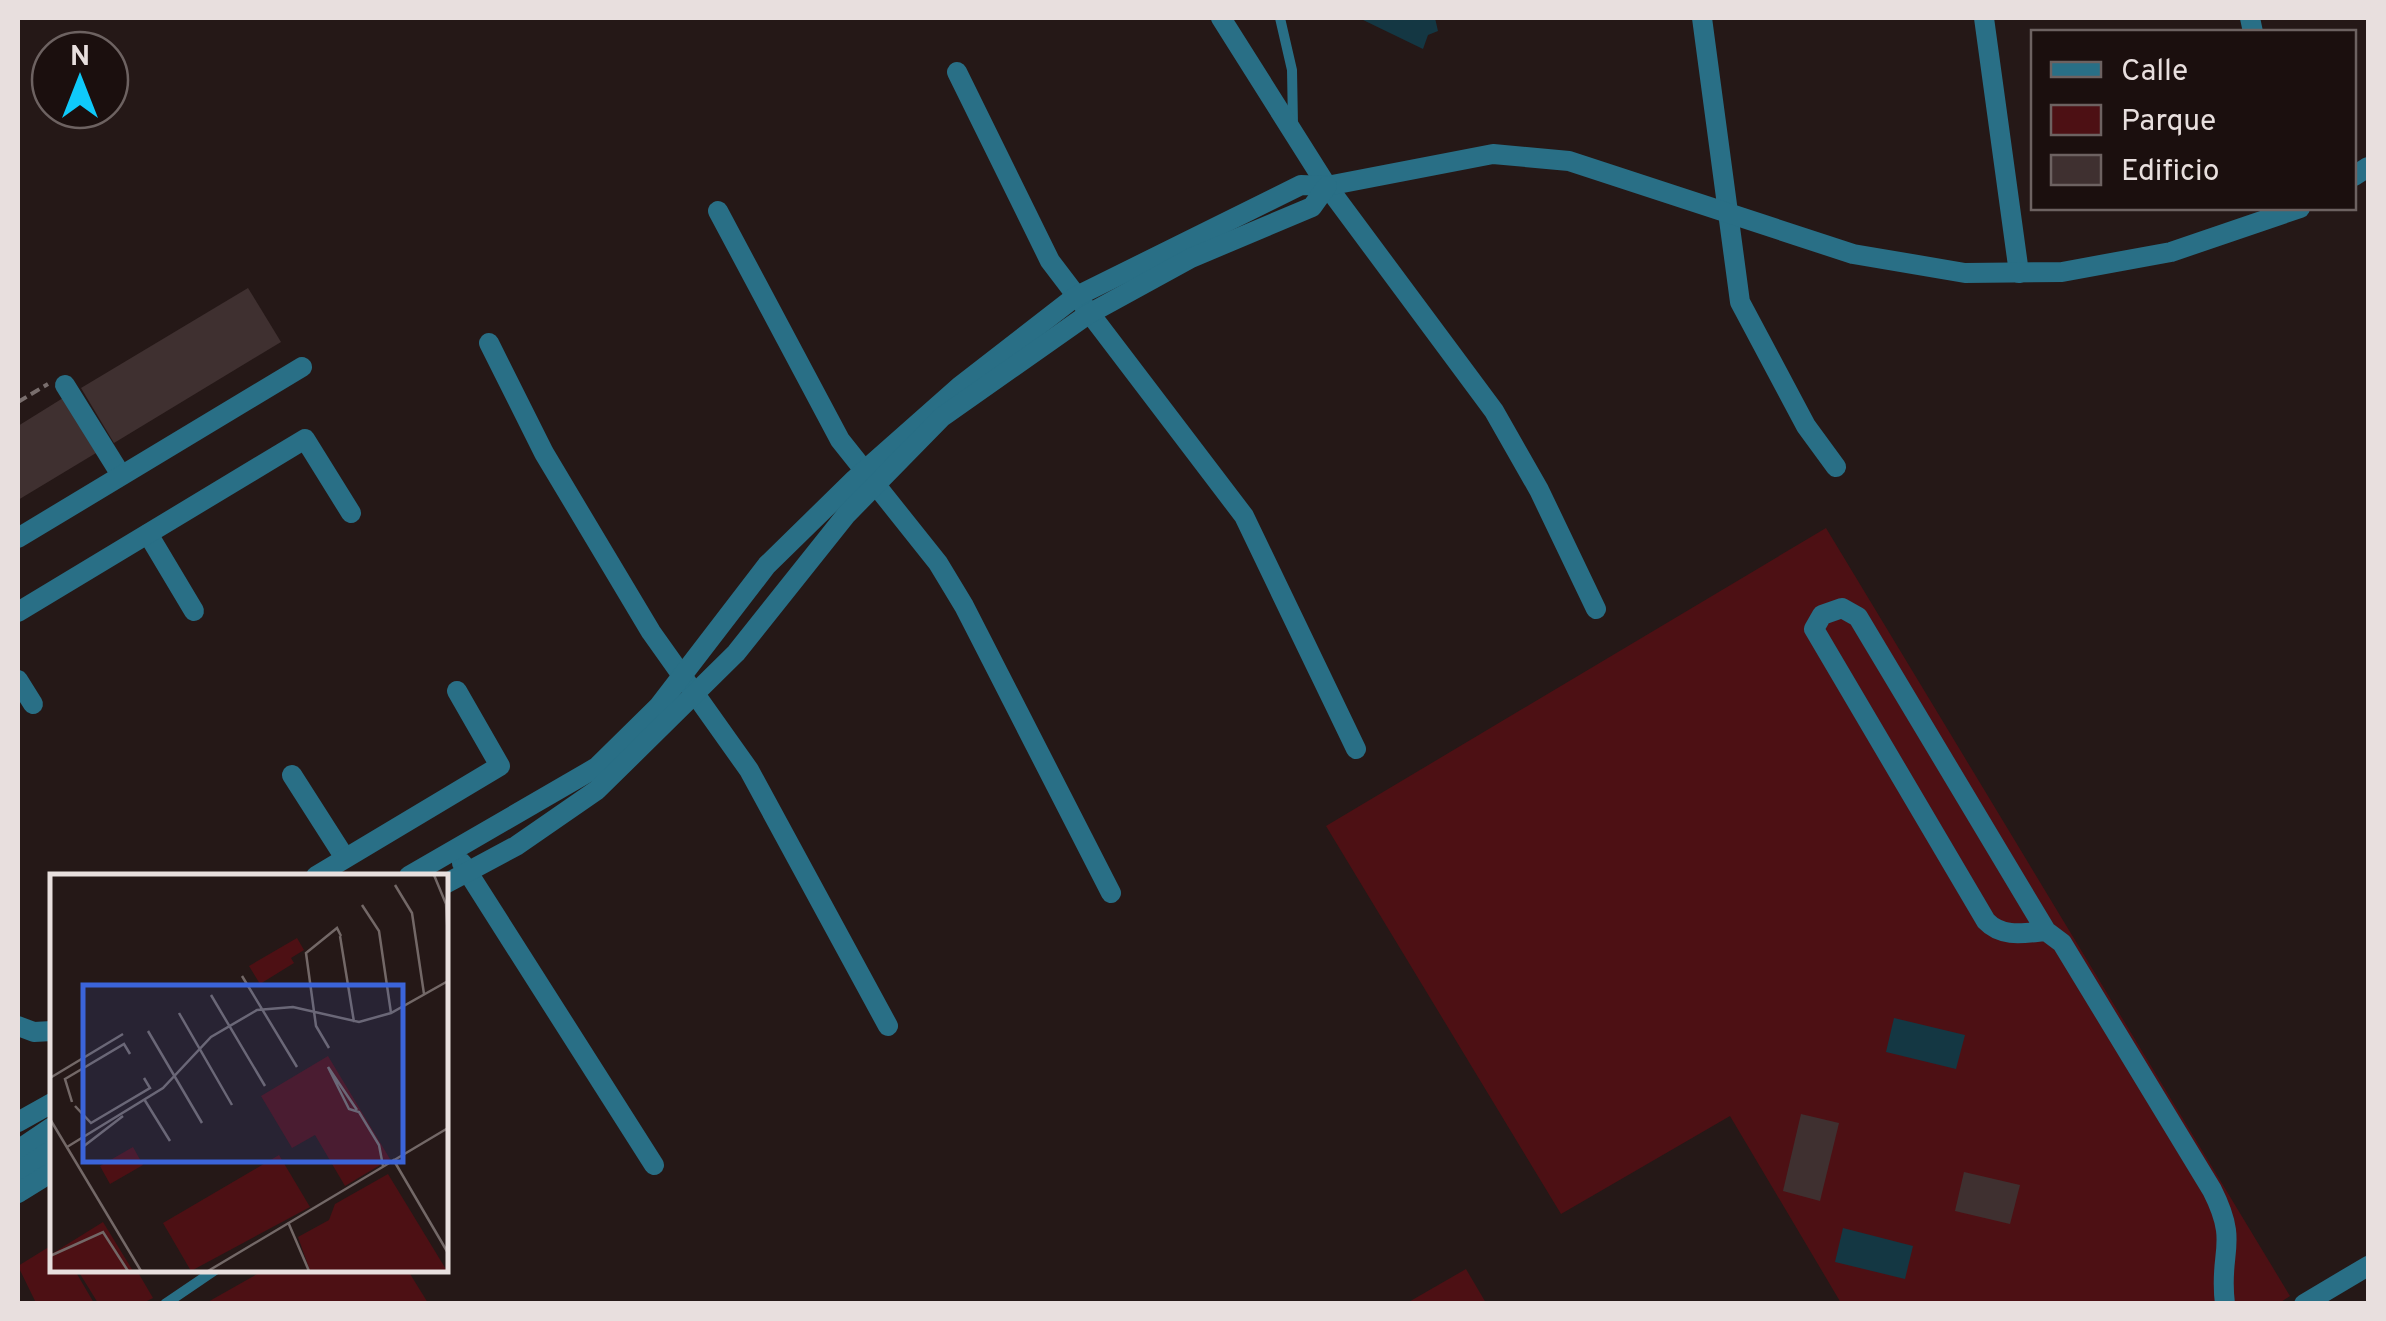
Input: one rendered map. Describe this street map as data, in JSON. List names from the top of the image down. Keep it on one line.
{"legend":["Calle","Parque","Edificio"],"north":"top"}
